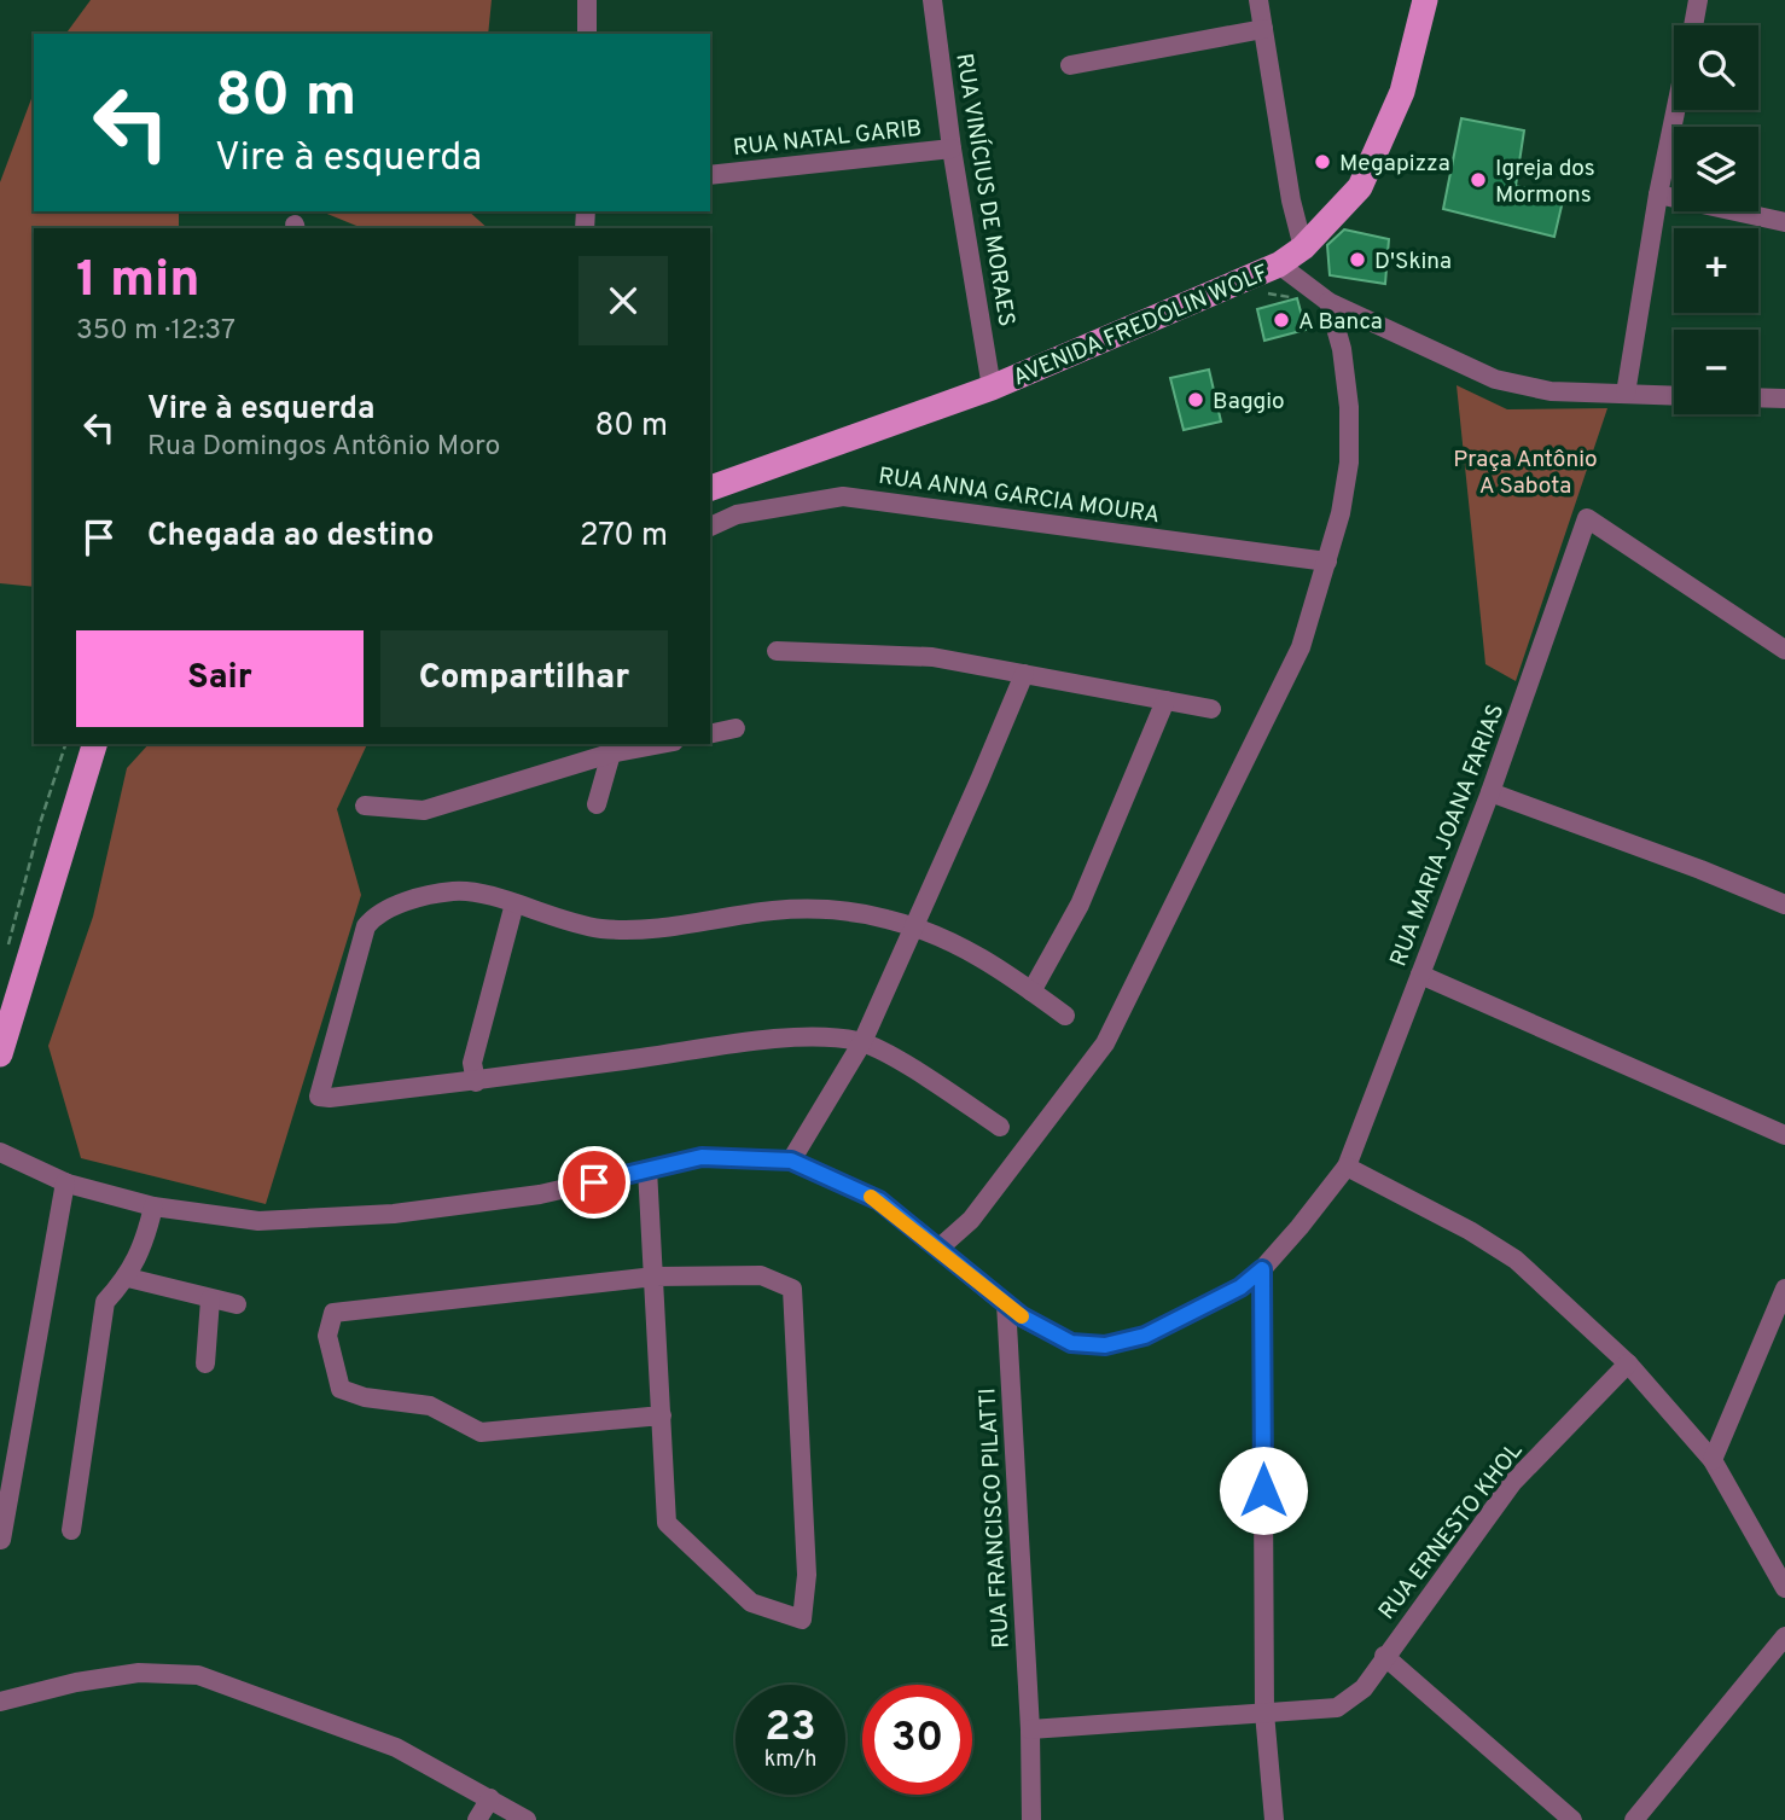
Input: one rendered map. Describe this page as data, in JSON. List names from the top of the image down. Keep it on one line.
{"streets":{"main road":["AVENIDA FREDOLIN WOLF"],"street":["RUA NATAL GARIB","RUA VINÍCIUS DE MORAES","RUA ANNA GARCIA MOURA","RUA MARIA JOANA FARIAS","RUA FRANCISCO PILATTI","RUA ERNESTO KHOL"]},"crossings":[["RUA NATAL GARIB","RUA VINÍCIUS DE MORAES"],["RUA VINÍCIUS DE MORAES","AVENIDA FREDOLIN WOLF"],["RUA MARIA JOANA FARIAS","RUA FRANCISCO PILATTI"],["RUA FRANCISCO PILATTI","RUA ERNESTO KHOL"]],"parks":["Praça Antônio A Sabota"],"places":["Megapizza","Igreja dos Mormons","D'Skina","A Banca","Baggio"],"page":{"map_buttons":["+","−"],"turn":["80 m","Vire à esquerda"],"heading":["1 min","350 m · 12:37"],"list":[{"name":"Vire à esquerda","note":"Rua Domingos Antônio Moro","value":"80 m"},{"name":"Chegada ao destino","value":"270 m"}],"buttons":["Sair","Compartilhar"],"speed":"23 km/h","limit":"30"}}
